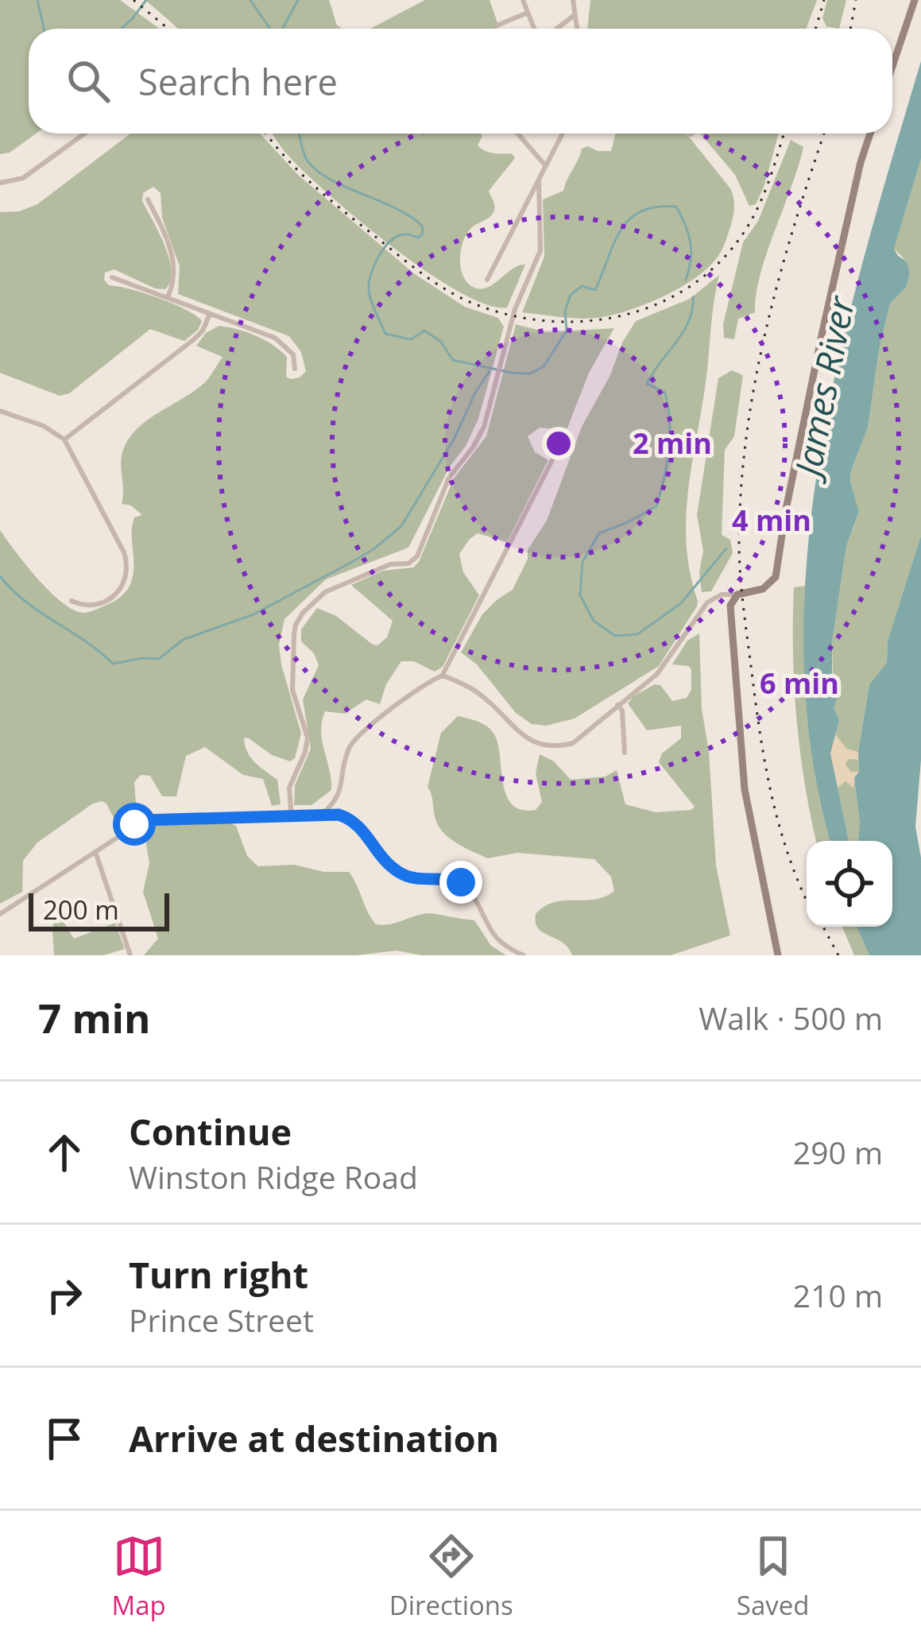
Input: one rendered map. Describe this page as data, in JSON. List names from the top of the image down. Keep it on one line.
{"water":["James River"],"scale_bar":"200 m","page":{"search":"Search here","scale":"200 m","heading":["7 min","Walk · 500 m"],"list":[["Continue","Winston Ridge Road","290 m"],["Turn right","Prince Street","210 m"],"Arrive at destination"],"nav":["Map","Directions","Saved"]},"rings":["2 min","4 min","6 min"]}
